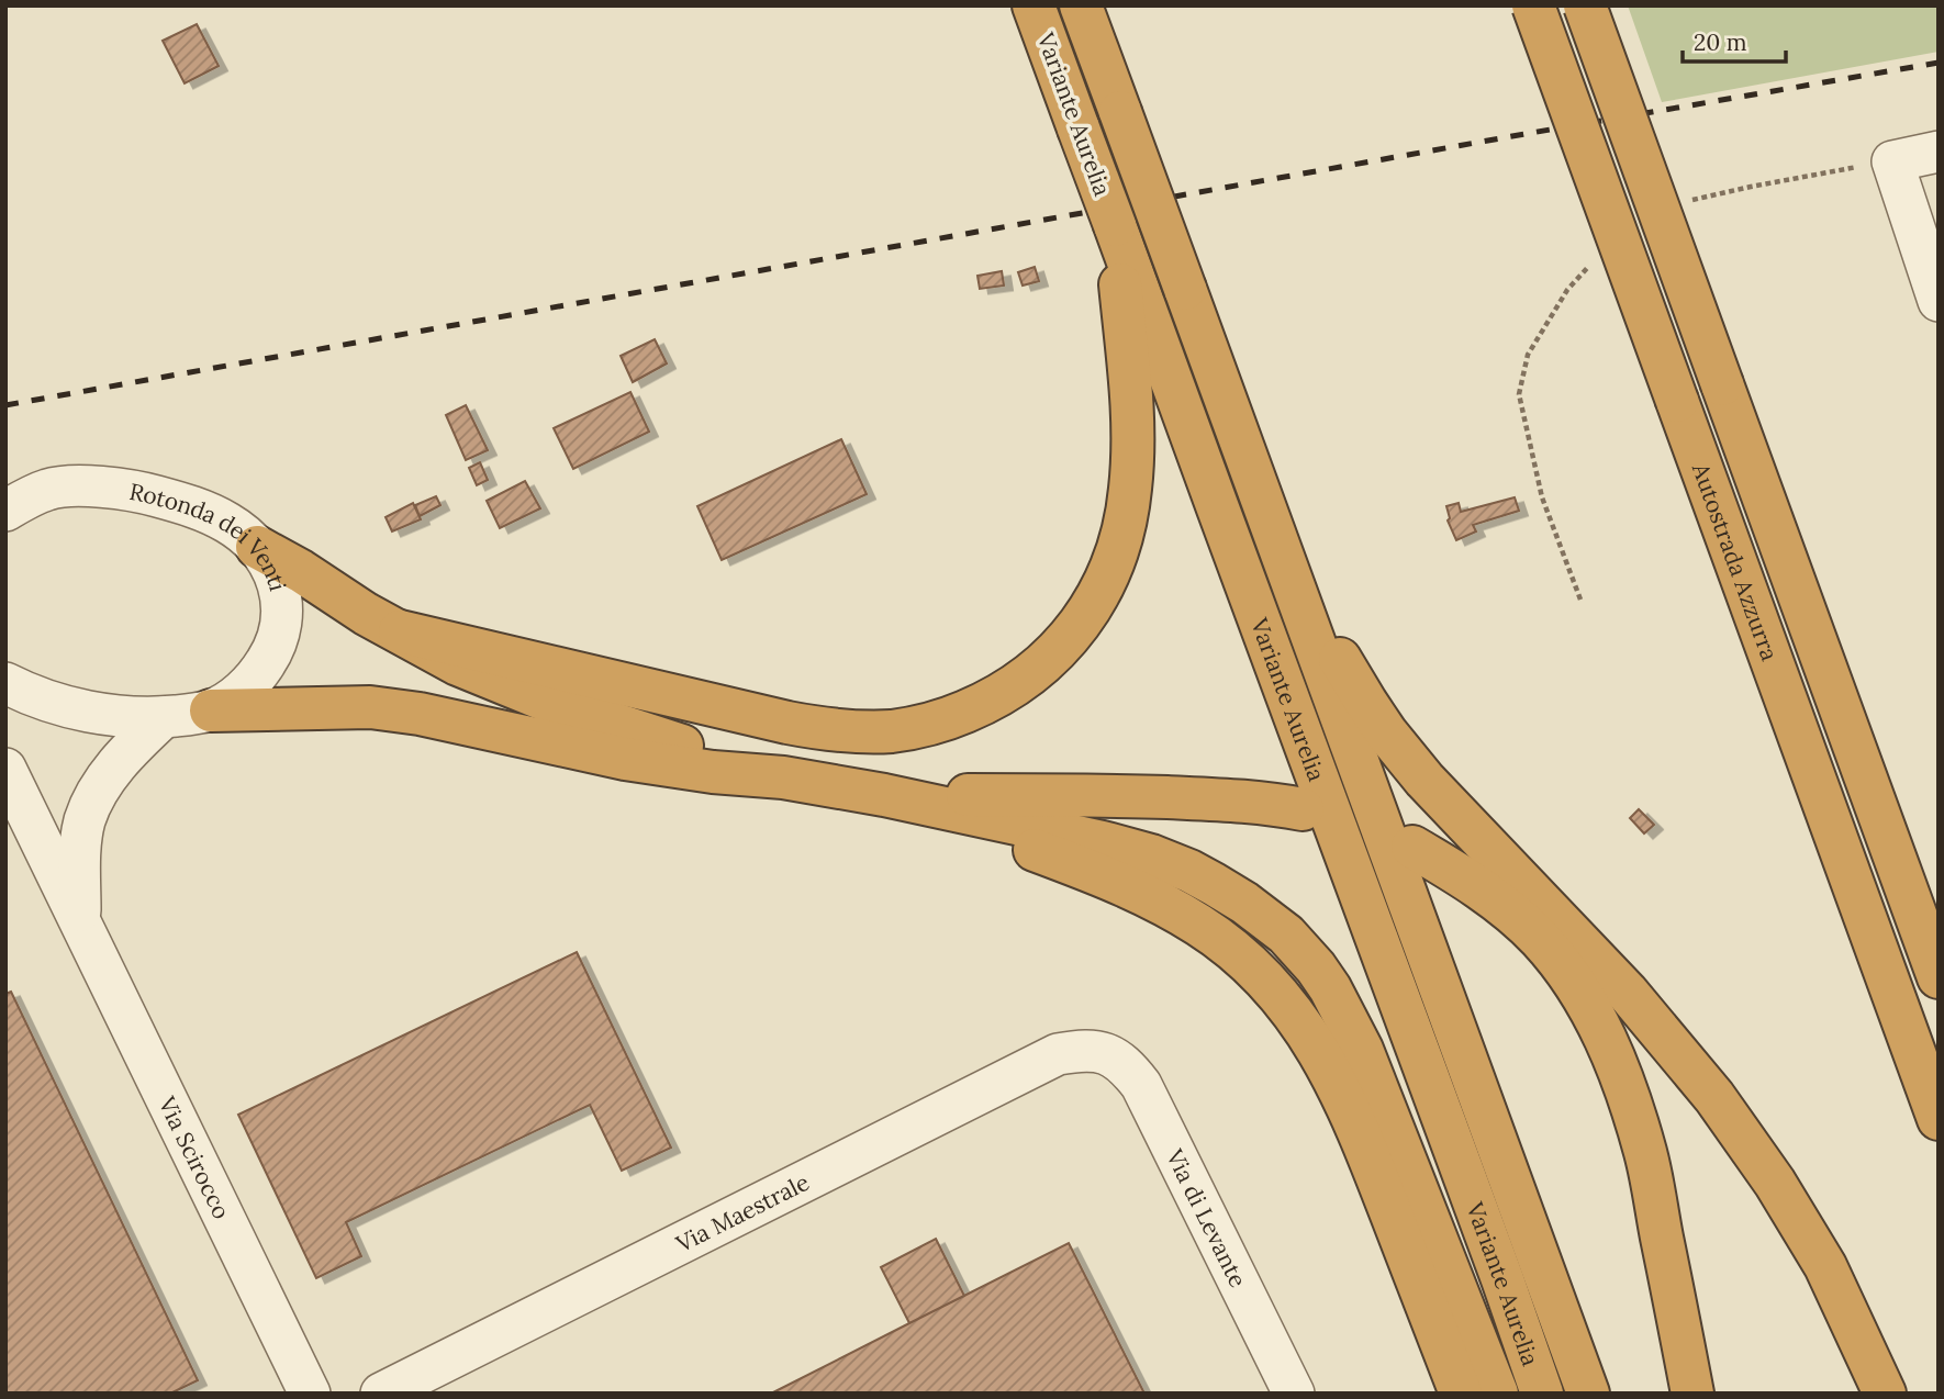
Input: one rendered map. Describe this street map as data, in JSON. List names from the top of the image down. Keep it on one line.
{"streets":{"highway":["Variante Aurelia","Autostrada Azzurra"],"street":["Rotonda dei Venti","Via Scirocco","Via Maestrale","Via di Levante"]},"crossings":[["Rotonda dei Venti","Via Scirocco"],["Via Maestrale","Via di Levante"]],"scale_bar":"20 m"}
